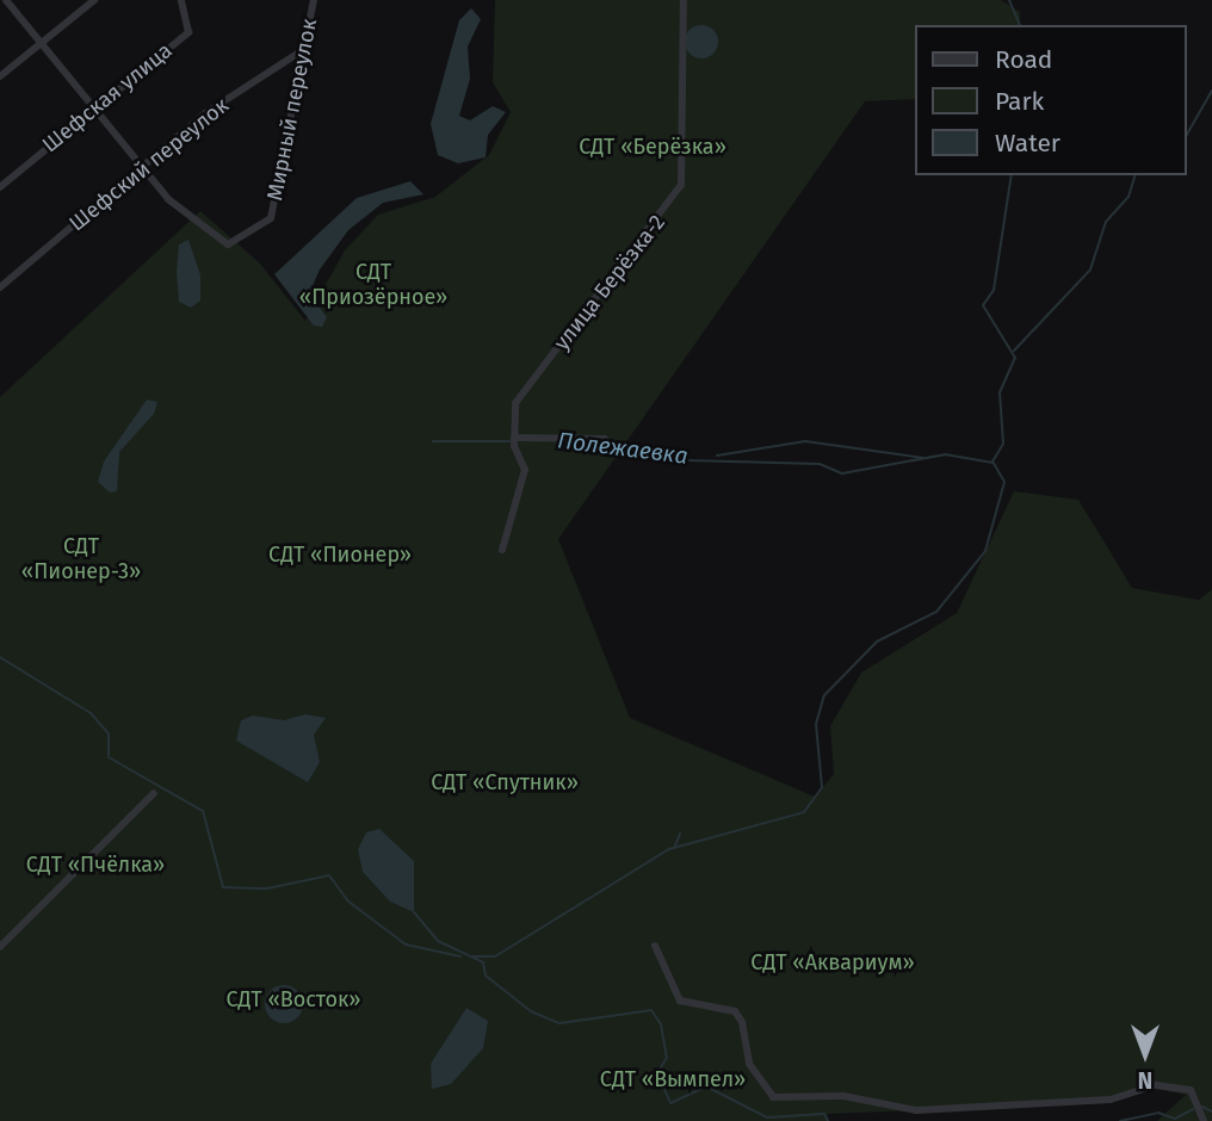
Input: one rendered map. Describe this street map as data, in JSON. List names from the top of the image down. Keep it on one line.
{"streets":{"street":["Шефская улица","Мирный переулок","Шефский переулок","улица Берёзка-2"]},"crossings":[["Мирный переулок","Шефский переулок"]],"water":["Полежаевка"],"parks":["СДТ «Берёзка»","СДТ «Приозёрное»","СДТ «Пионер-3»","СДТ «Пионер»","СДТ «Спутник»","СДТ «Пчёлка»","СДТ «Аквариум»","СДТ «Восток»","СДТ «Вымпел»"],"legend":["Road","Park","Water"],"north":"bottom"}
